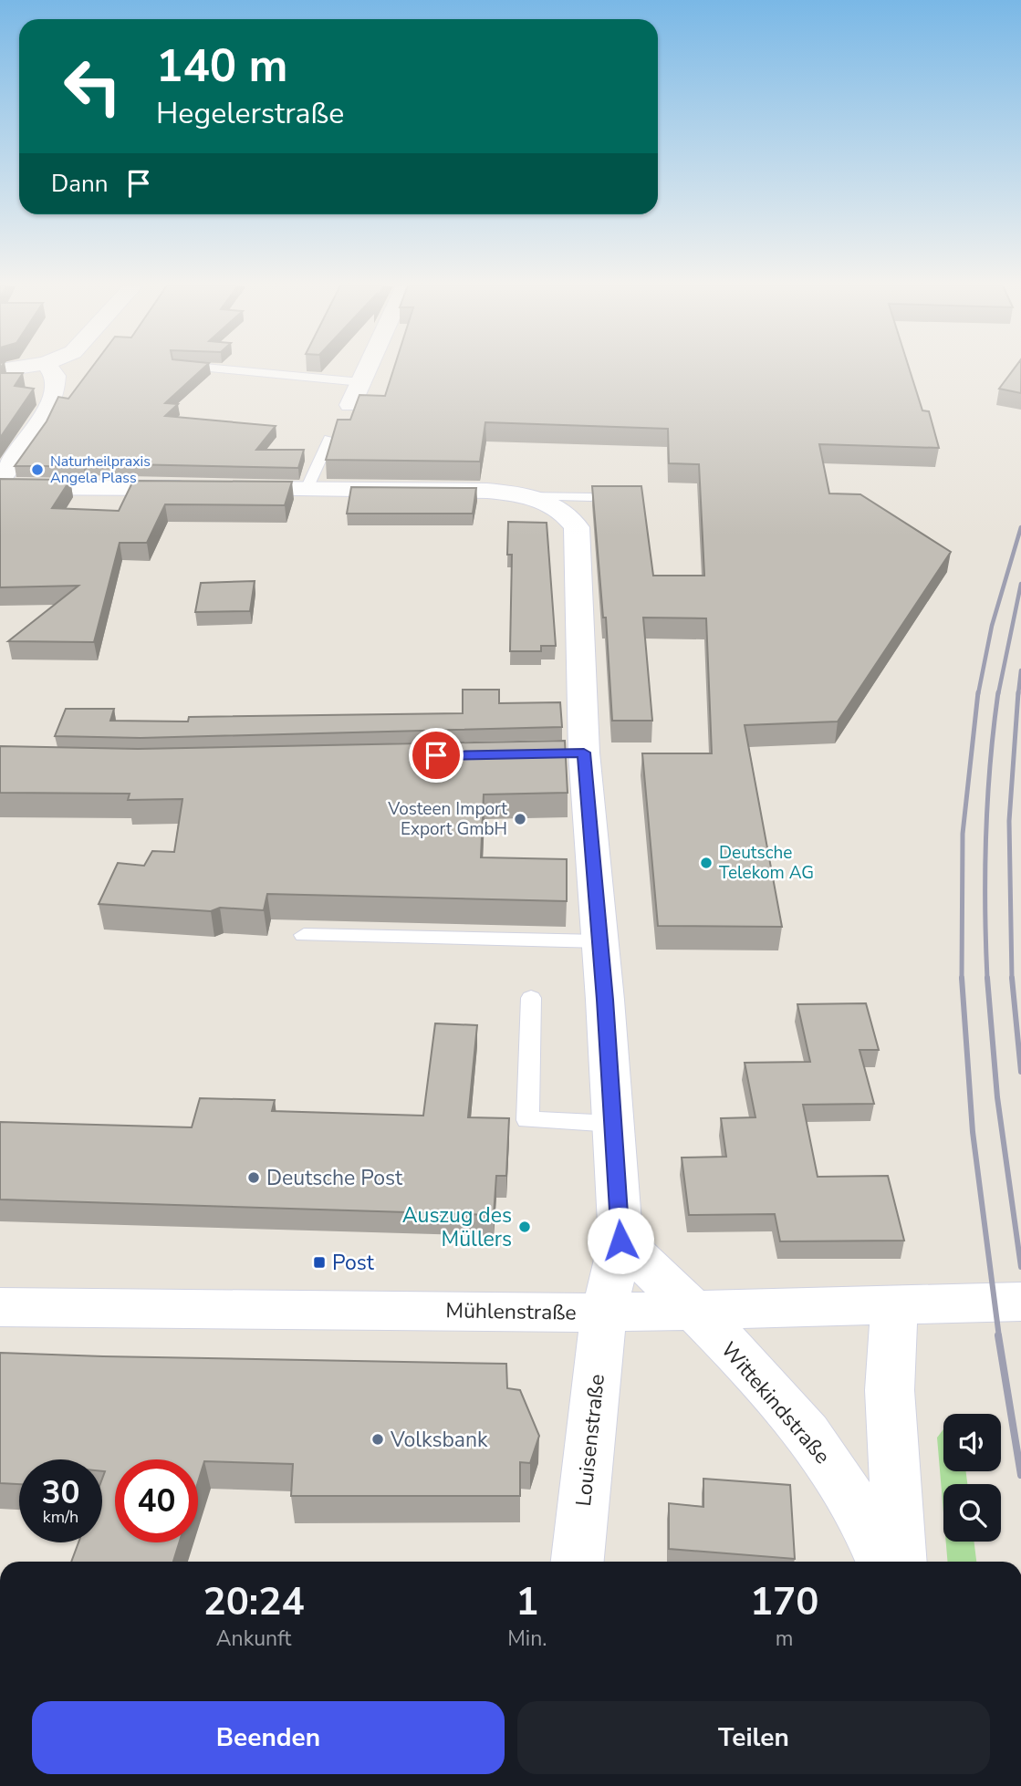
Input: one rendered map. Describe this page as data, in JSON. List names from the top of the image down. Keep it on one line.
{"streets":{"street":["Mühlenstraße","Wittekindstraße","Louisenstraße"]},"crossings":[["Mühlenstraße","Wittekindstraße"],["Mühlenstraße","Louisenstraße"],["Wittekindstraße","Louisenstraße"]],"places":{"other":["Naturheilpraxis Angela Plass","Vosteen Import Export GmbH","Deutsche Telekom AG","Deutsche Post","Auszug des Müllers","Volksbank"],"transit":["Post"]},"page":{"turn":["140 m","Hegelerstraße"],"then":"Dann","speed":"30 km/h","limit":"40","eta":["20:24","Ankunft","1","Min.","170","m"],"buttons":["Beenden","Teilen"]}}
